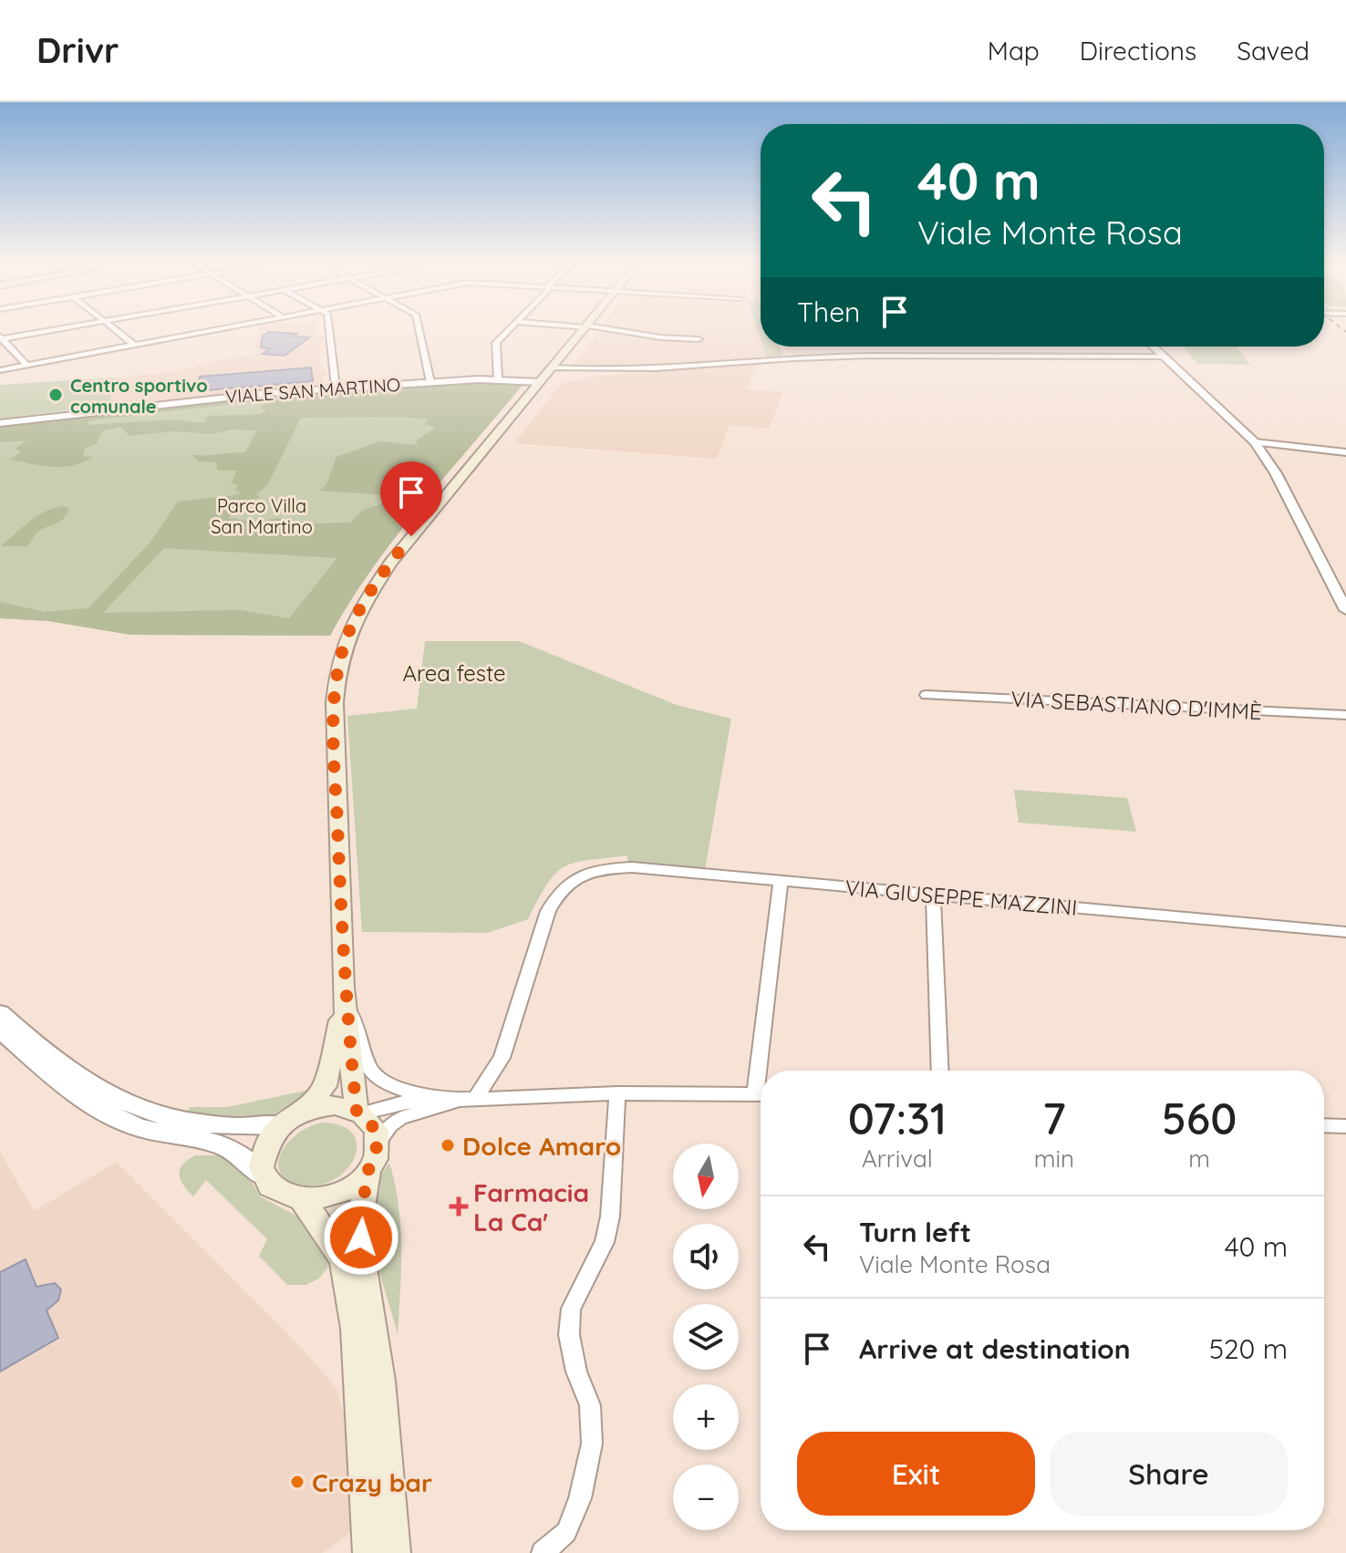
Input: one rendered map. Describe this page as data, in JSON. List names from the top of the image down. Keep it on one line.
{"streets":{"street":["VIALE SAN MARTINO","VIA SEBASTIANO D'IMMÈ","VIA GIUSEPPE MAZZINI"]},"parks":["Parco Villa San Martino","Area feste"],"places":{"other":["Centro sportivo comunale","Dolce Amaro","Crazy bar"],"health":["Farmacia La Ca'"]},"north":"bottom","page":{"header":"Drivr","nav":["Map","Directions","Saved"],"turn":["40 m","Viale Monte Rosa"],"then":"Then","eta":["07:31","Arrival","7","min","560","m"],"map_buttons":["+","−"],"list":[{"name":"Turn left","note":"Viale Monte Rosa","value":"40 m"},{"name":"Arrive at destination","value":"520 m"}],"buttons":["Exit","Share"]}}
